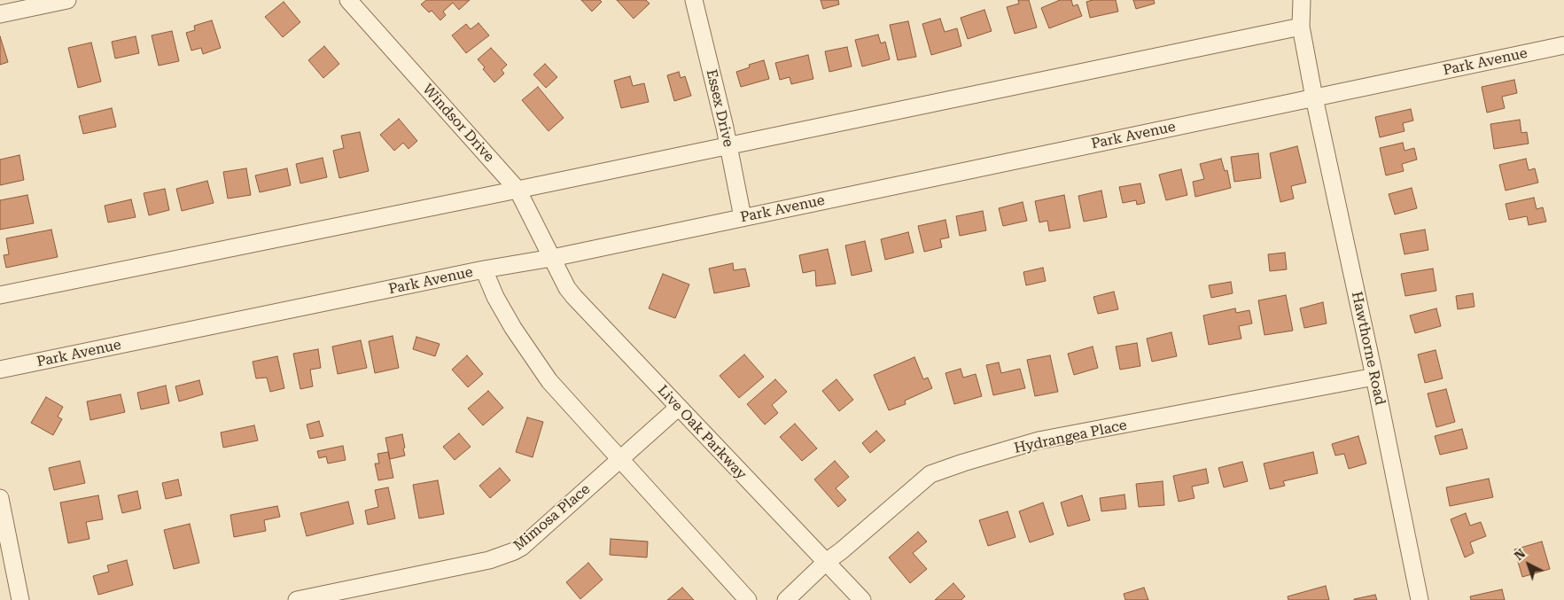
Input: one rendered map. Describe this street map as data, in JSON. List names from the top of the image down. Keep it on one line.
{"streets":{"street":["Park Avenue","Essex Drive","Windsor Drive","Hawthorne Road","Live Oak Parkway","Hydrangea Place","Mimosa Place"]},"crossings":[["Park Avenue","Essex Drive"],["Park Avenue","Windsor Drive"],["Park Avenue","Hawthorne Road"],["Park Avenue","Live Oak Parkway"],["Windsor Drive","Live Oak Parkway"],["Hawthorne Road","Hydrangea Place"],["Live Oak Parkway","Hydrangea Place"],["Live Oak Parkway","Mimosa Place"]],"north":"top left"}
